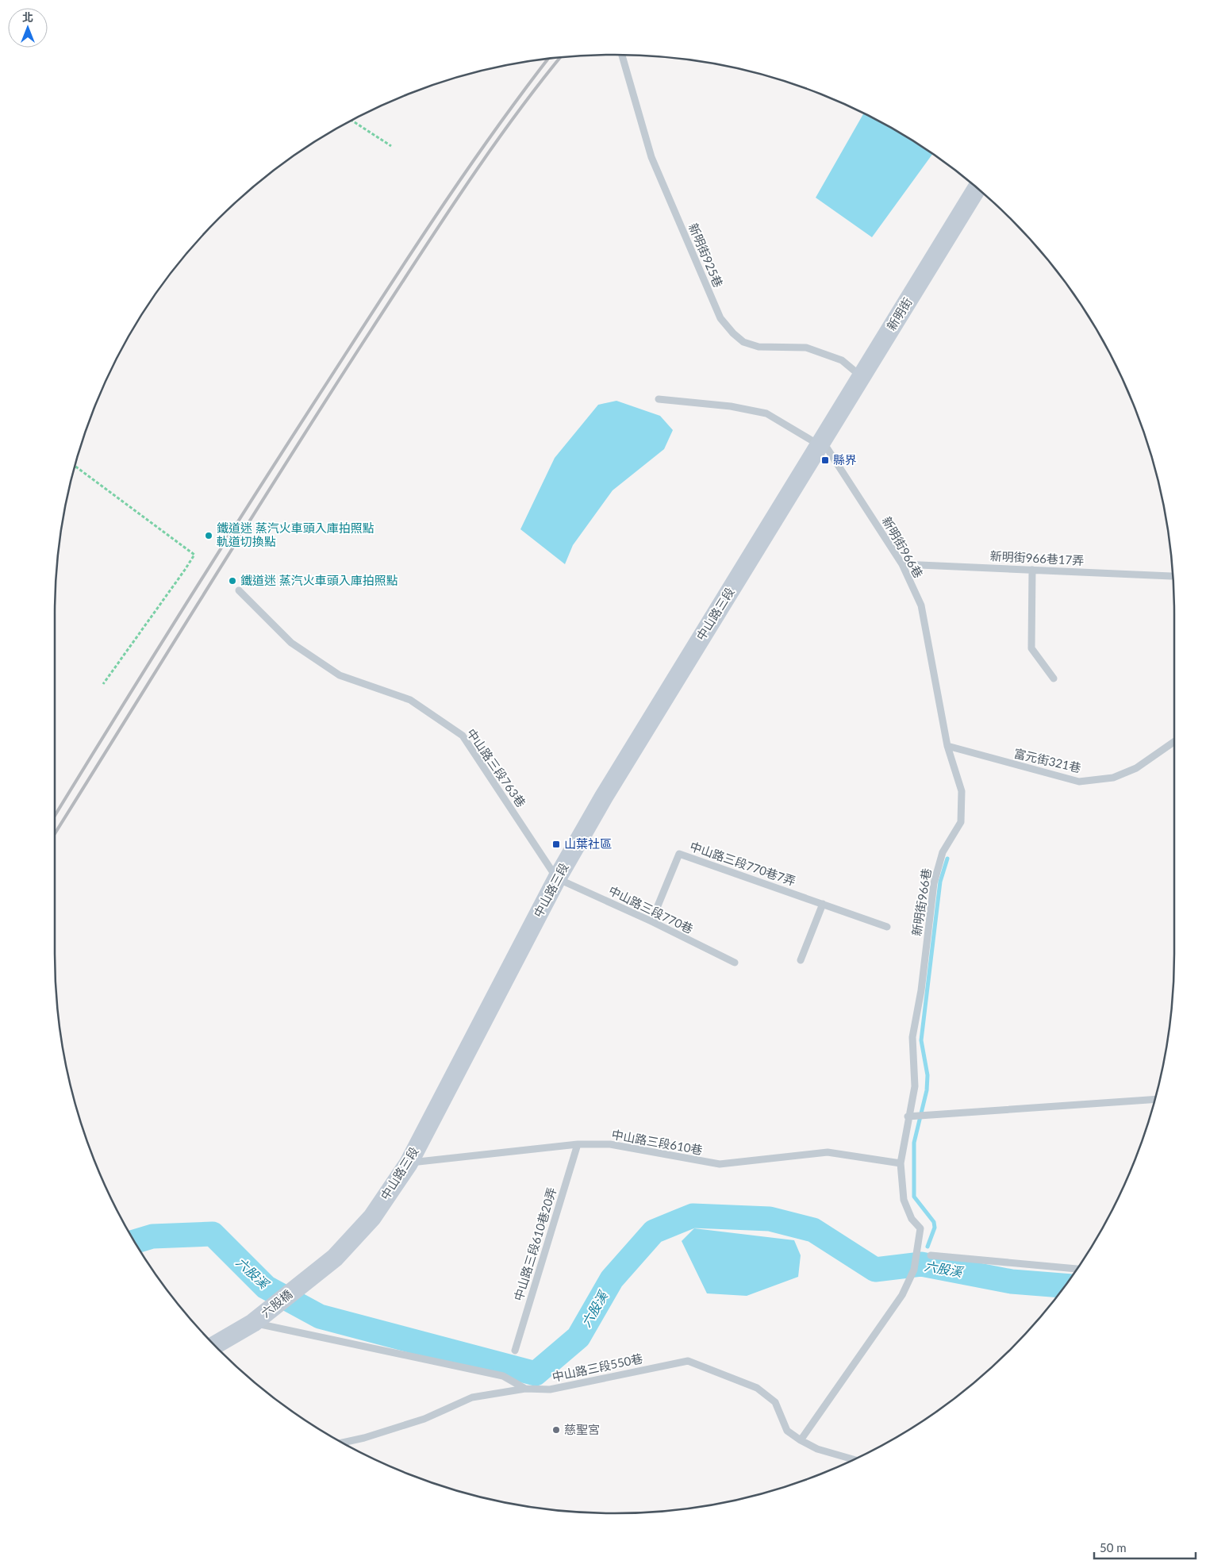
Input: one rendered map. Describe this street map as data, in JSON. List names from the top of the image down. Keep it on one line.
{"streets":{"street":["新明街","中山路三段","六股橋"],"lane":["新明街925巷","新明街966巷","新明街966巷17弄","富元街321巷","中山路三段763巷","中山路三段770巷7弄","中山路三段770巷","中山路三段610巷","中山路三段610巷20弄","中山路三段550巷"]},"crossings":[["新明街925巷","新明街"],["新明街","新明街966巷"],["新明街","中山路三段"],["新明街966巷","新明街966巷17弄"],["新明街966巷","中山路三段"],["新明街966巷","富元街321巷"],["新明街966巷","中山路三段610巷"],["新明街966巷","中山路三段550巷"],["中山路三段","中山路三段763巷"],["中山路三段","中山路三段770巷"],["中山路三段","中山路三段610巷"],["中山路三段","六股橋"],["中山路三段763巷","中山路三段770巷"],["中山路三段770巷7弄","中山路三段770巷"],["中山路三段610巷","中山路三段610巷20弄"]],"water":["六股溪"],"places":{"transit":["縣界","山葉社區"],"other":["鐵道迷 蒸汽火車頭入庫拍照點 軌道切換點","鐵道迷 蒸汽火車頭入庫拍照點","慈聖宮"]},"scale_bar":"50 m","north":"top"}
